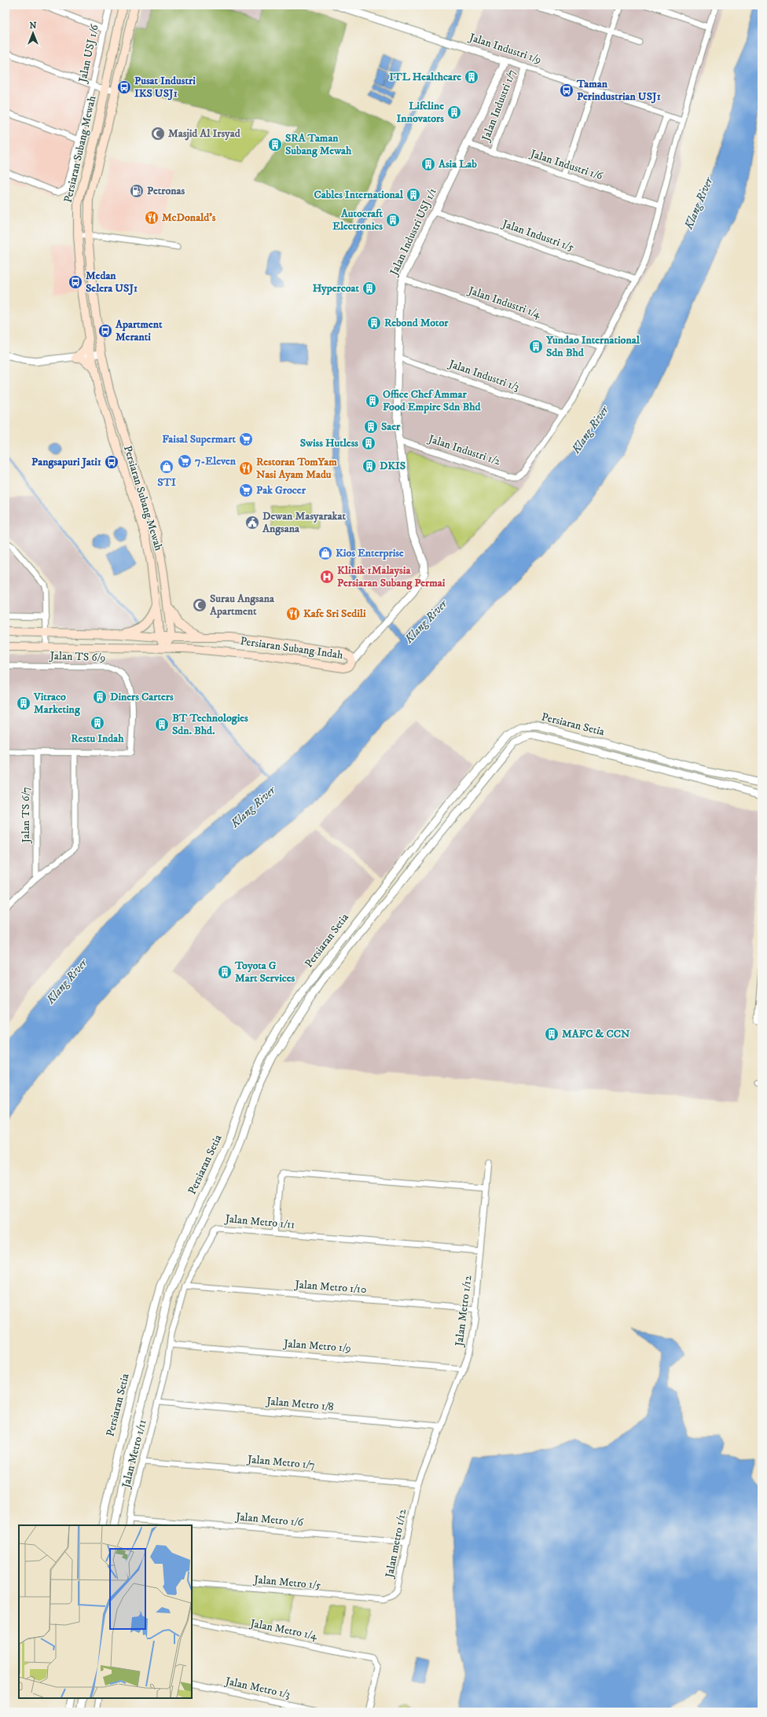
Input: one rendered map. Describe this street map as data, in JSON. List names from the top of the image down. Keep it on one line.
{"streets":{"main road":["Persiaran Subang Mewah","Persiaran Subang Indah"],"street":["Jalan Industri 1/9","Jalan USJ 1/6","Jalan Industri 1/7","Jalan Industri 1/6","Jalan Industri USJ 1/1","Jalan Industri 1/5","Jalan Industri 1/4","Jalan Industri 1/3","Jalan Industri 1/2","Jalan TS 6/9","Persiaran Setia","Jalan TS 6/7","Jalan Metro 1/11","Jalan Metro 1/10","Jalan Metro 1/12","Jalan Metro 1/9","Jalan Metro 1/8","Jalan Metro 1/7","Jalan Metro 1/6","Jalan metro 1/12","Jalan Metro 1/5","Jalan Metro 1/4","Jalan Metro 1/3"]},"crossings":[["Jalan Industri 1/9","Jalan Industri 1/7"],["Jalan Industri 1/9","Jalan Industri USJ 1/1"],["Jalan Industri 1/7","Jalan Industri 1/6"],["Persiaran Subang Mewah","Persiaran Subang Indah"],["Jalan Industri 1/6","Jalan Industri USJ 1/1"],["Jalan Industri USJ 1/1","Jalan Industri 1/5"],["Jalan Industri USJ 1/1","Jalan Industri 1/4"],["Jalan Industri USJ 1/1","Jalan Industri 1/3"],["Jalan Industri USJ 1/1","Jalan Industri 1/2"],["Jalan Industri USJ 1/1","Persiaran Subang Indah"],["Jalan Industri 1/3","Jalan Industri 1/2"],["Jalan Metro 1/11","Jalan Metro 1/10"],["Jalan Metro 1/11","Jalan Metro 1/12"],["Jalan Metro 1/11","Jalan Metro 1/9"],["Jalan Metro 1/11","Jalan Metro 1/8"],["Jalan Metro 1/11","Jalan Metro 1/7"],["Jalan Metro 1/11","Jalan Metro 1/6"],["Jalan Metro 1/10","Jalan Metro 1/12"],["Jalan Metro 1/12","Jalan Metro 1/9"],["Jalan Metro 1/12","Jalan Metro 1/8"],["Jalan Metro 1/12","Jalan Metro 1/7"],["Jalan Metro 1/12","Jalan metro 1/12"],["Jalan Metro 1/7","Jalan metro 1/12"],["Jalan Metro 1/6","Jalan metro 1/12"],["Jalan metro 1/12","Jalan Metro 1/5"]],"water":["Klang River"],"places":{"building":["ITL Healthcare","Lifeline Innovators","SRA Taman Subang Mewah","Asia Lab","Cables International","Autocraft Electronics","Hypercoat","Rebond Motor","Yundao International Sdn Bhd","Office Chef Ammar Food Empire Sdn Bhd","Saer","Swiss Hutless","DKIS","Diners Carters","Vitraco Marketing","Restu Indah","BT Technologies Sdn. Bhd.","Toyota G Mart Services","MAFC & CCN"],"bus stop":["Pusat Industri IKS USJ1","Taman Perindustrian USJ1","Medan Selera USJ1","Apartment Meranti","Pangsapuri Jati1"],"mosque":["Masjid Al Irsyad","Surau Angsana Apartment"],"fuel station":["Petronas"],"restaurant":["McDonald's","Restoran TomYam Nasi Ayam Madu","Kafe Sri Sedili"],"supermarket":["Faisal Supermart","7-Eleven","Pak Grocer"],"shop":["STI","Kios Enterprise"],"public building":["Dewan Masyarakat Angsana"],"hospital":["Klinik 1Malaysia Persiaran Subang Permai"]},"north":"top"}
